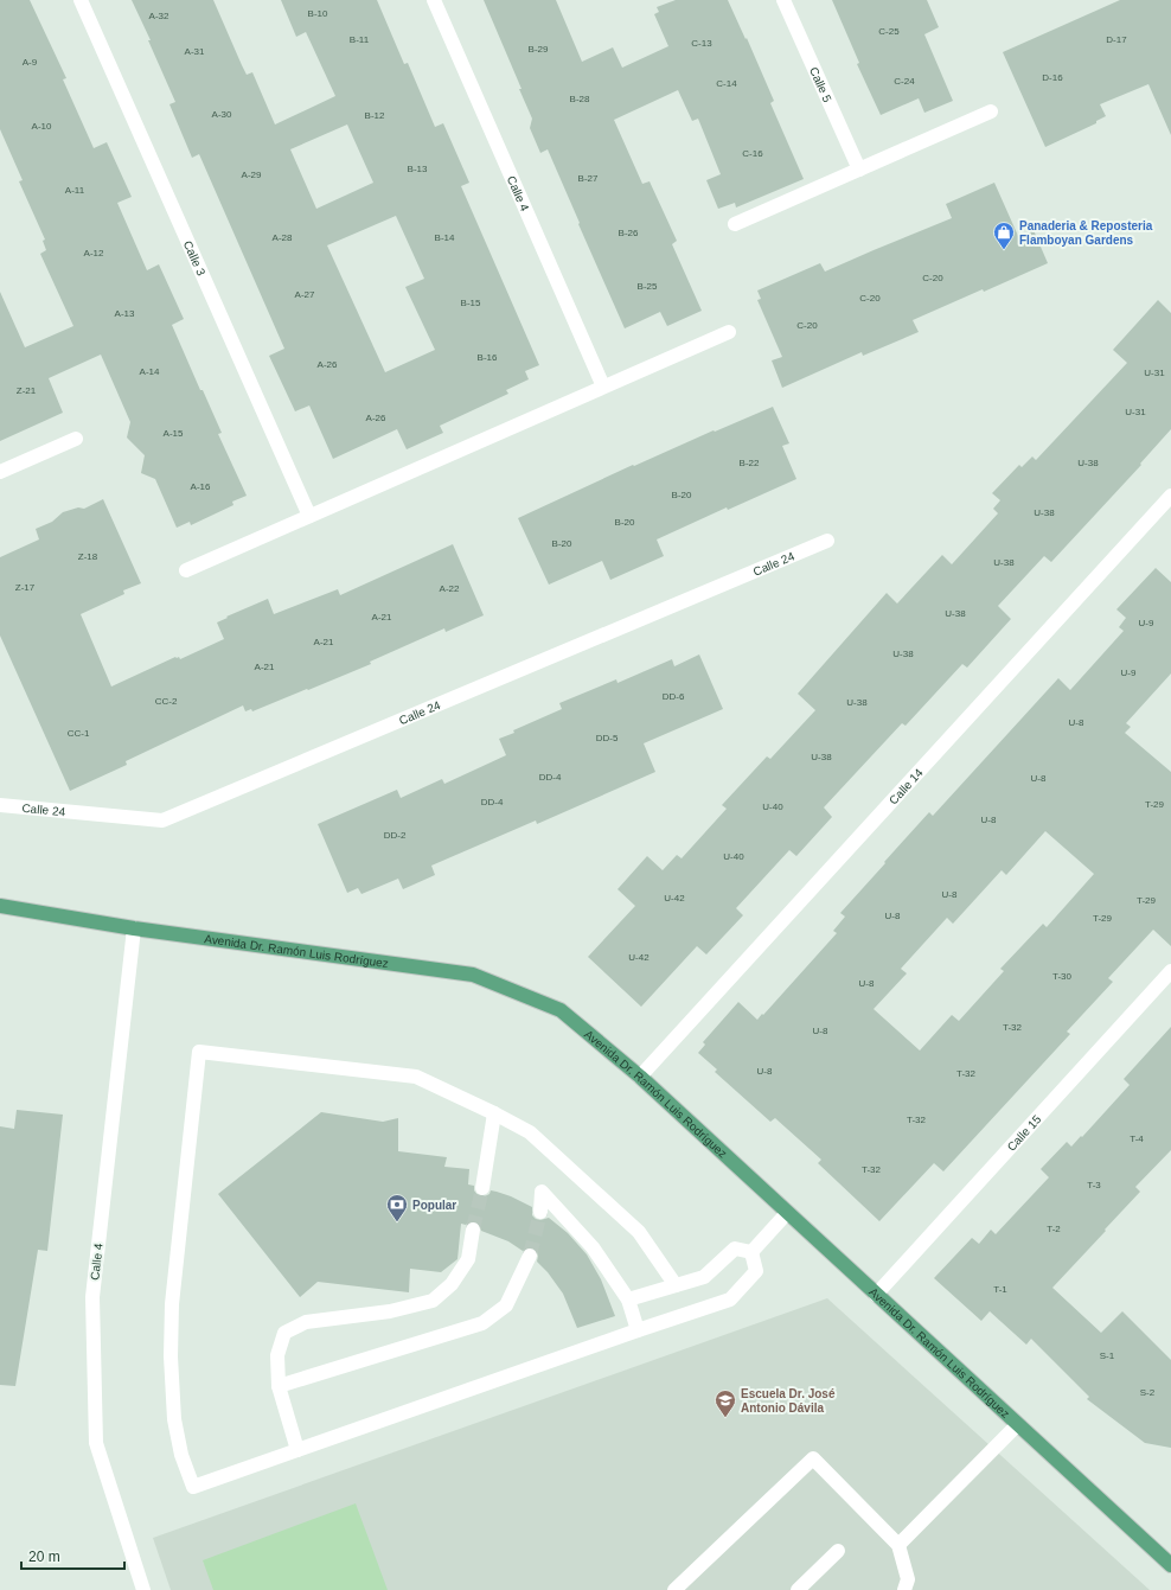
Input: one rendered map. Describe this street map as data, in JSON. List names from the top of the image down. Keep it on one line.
{"streets":{"main road":["Avenida Dr. Ramón Luis Rodríguez"],"street":["Calle 5","Calle 4","Calle 3","Calle 24","Calle 14","Calle 15"]},"crossings":[["Calle 4","Avenida Dr. Ramón Luis Rodríguez"],["Calle 14","Avenida Dr. Ramón Luis Rodríguez"],["Avenida Dr. Ramón Luis Rodríguez","Calle 15"]],"places":{"shop":["Panaderia & Reposteria Flamboyan Gardens"],"bank":["Popular"],"school or university":["Escuela Dr. José Antonio Dávila"]},"house_numbers":["B-10","A-32","C-25","B-11","D-17","C-13","B-29","A-31","A-9","D-16","C-24","C-14","B-28","A-30","B-12","A-10","C-16","B-13","A-29","B-27","A-11","B-26","A-28","B-14","A-12","C-20","B-25","A-27","C-20","B-15","A-13","C-20","B-16","A-26","A-14","U-31","Z-21","U-31","A-26","A-15","B-22","U-38","A-16","B-20","U-38","B-20","B-20","Z-18","U-38","Z-17","A-22","U-38","A-21","U-9","A-21","U-38","A-21","U-9","DD-6","CC-2","U-38","U-8","CC-1","DD-5","U-38","DD-4","U-8","DD-4","T-29","U-40","U-8","DD-2","U-40","U-8","U-42","T-29","U-8","T-29","U-42","T-30","U-8","T-32","U-8","U-8","T-32","T-32","T-4","T-32","T-3","T-2","T-1","S-1","S-2"],"scale_bar":"20 m"}
